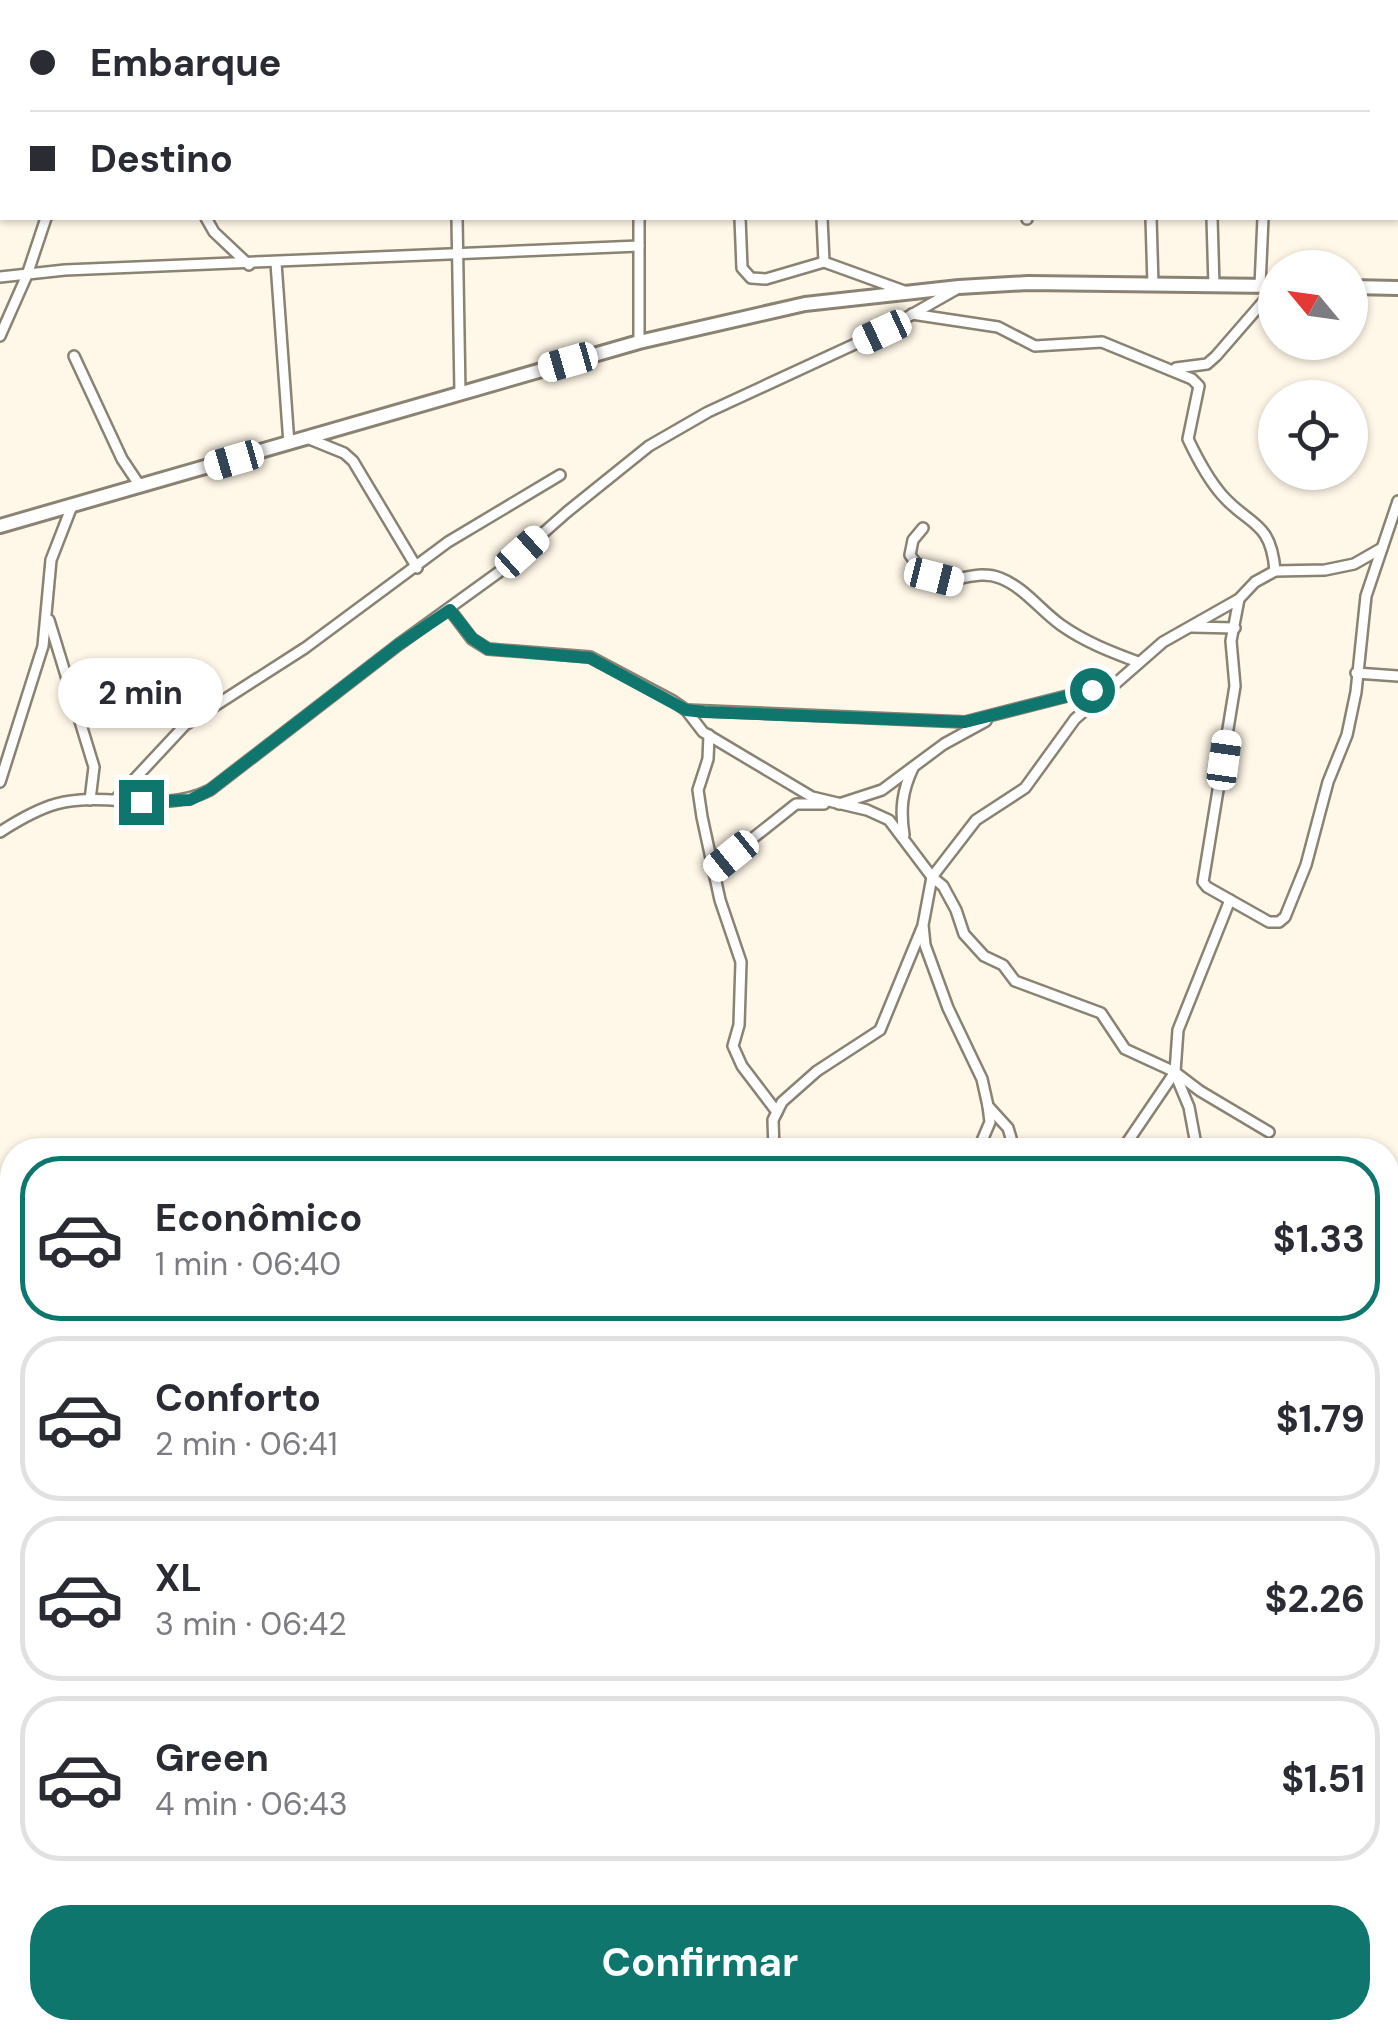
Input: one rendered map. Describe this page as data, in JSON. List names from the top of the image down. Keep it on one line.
{"north":"top left","page":{"banner":["Embarque","Destino"],"bubble":"2 min","list":[{"name":"Econômico","note":"1 min · 06:40","value":"$1.33"},{"name":"Conforto","note":"2 min · 06:41","value":"$1.79"},{"name":"XL","note":"3 min · 06:42","value":"$2.26"},{"name":"Green","note":"4 min · 06:43","value":"$1.51"}],"buttons":"Confirmar"}}
